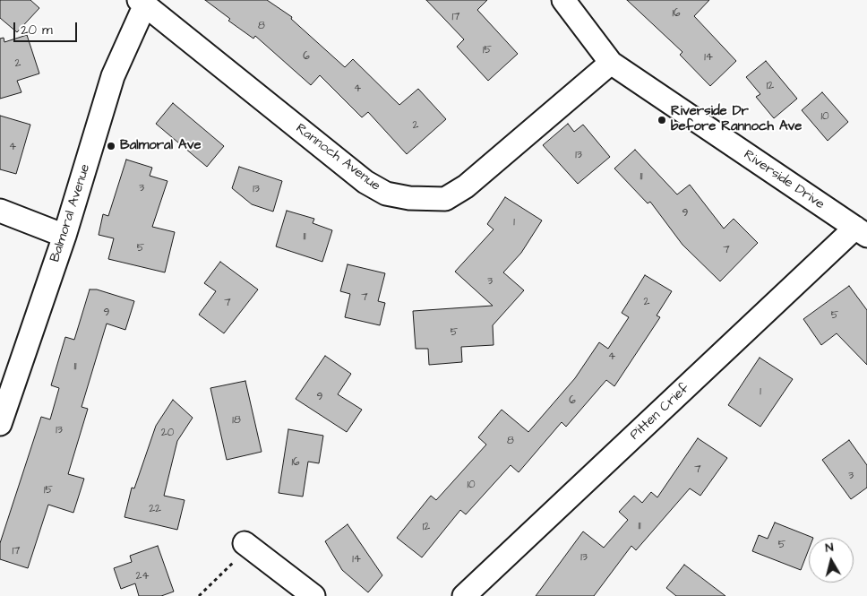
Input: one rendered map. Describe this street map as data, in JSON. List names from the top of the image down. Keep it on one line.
{"streets":{"street":["Rannoch Avenue","Riverside Drive","Balmoral Avenue","Pitten Crief"]},"crossings":[["Rannoch Avenue","Riverside Drive"],["Rannoch Avenue","Balmoral Avenue"],["Riverside Drive","Pitten Crief"]],"places":["Riverside Dr before Rannoch Ave","Balmoral Ave"],"house_numbers":["16","17","8","15","6","14","2","12","4","10","2","4","13","11","3","13","9","1","11","5","7","3","7","2","7","9","5","5","4","11","1","9","6","18","13","20","8","16","7","3","10","15","22","11","12","5","17","13","14","24"],"scale_bar":"20 m","north":"top"}
